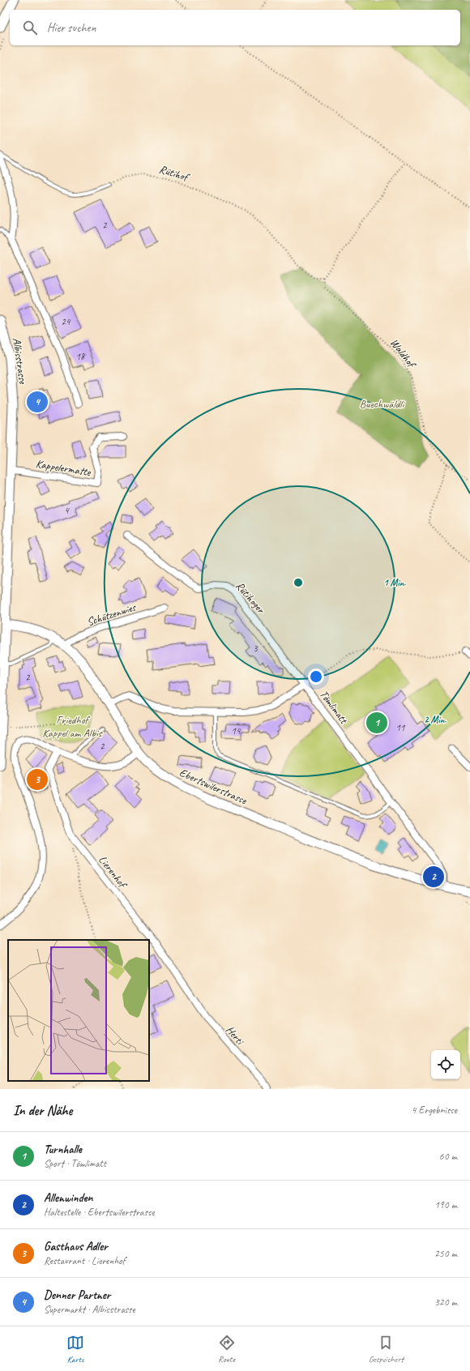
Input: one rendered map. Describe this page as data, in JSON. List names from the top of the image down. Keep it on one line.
{"streets":{"street":["Albisstrasse","Kappelermatte","Rütihoger","Schützenwies","Tömlimatt","Ebertswilerstrasse","Lierenhof","Herti"],"path":["Rütihof","Waldhof"]},"crossings":[["Rütihof","Waldhof"],["Albisstrasse","Kappelermatte"],["Albisstrasse","Ebertswilerstrasse"],["Rütihoger","Tömlimatt"],["Schützenwies","Ebertswilerstrasse"],["Tömlimatt","Ebertswilerstrasse"],["Lierenhof","Herti"]],"parks":["Buechwäldli","Friedhof Kappel am Albis"],"house_numbers":["2","24","18","4","3","2","11","14","2"],"page":{"search":"Hier suchen","pins":["4","1","3","2"],"heading":["In der Nähe","4 Ergebnisse"],"list":[{"mark":"1","name":"Turnhalle","note":"Sport · Tömlimatt","value":"60 m"},{"mark":"2","name":"Allenwinden","note":"Haltestelle · Ebertswilerstrasse","value":"190 m"},{"mark":"3","name":"Gasthaus Adler","note":"Restaurant · Lierenhof","value":"250 m"},{"mark":"4","name":"Denner Partner","note":"Supermarkt · Albisstrasse","value":"320 m"}],"nav":["Karte","Route","Gespeichert"]},"rings":["1 Min.","2 Min."]}
